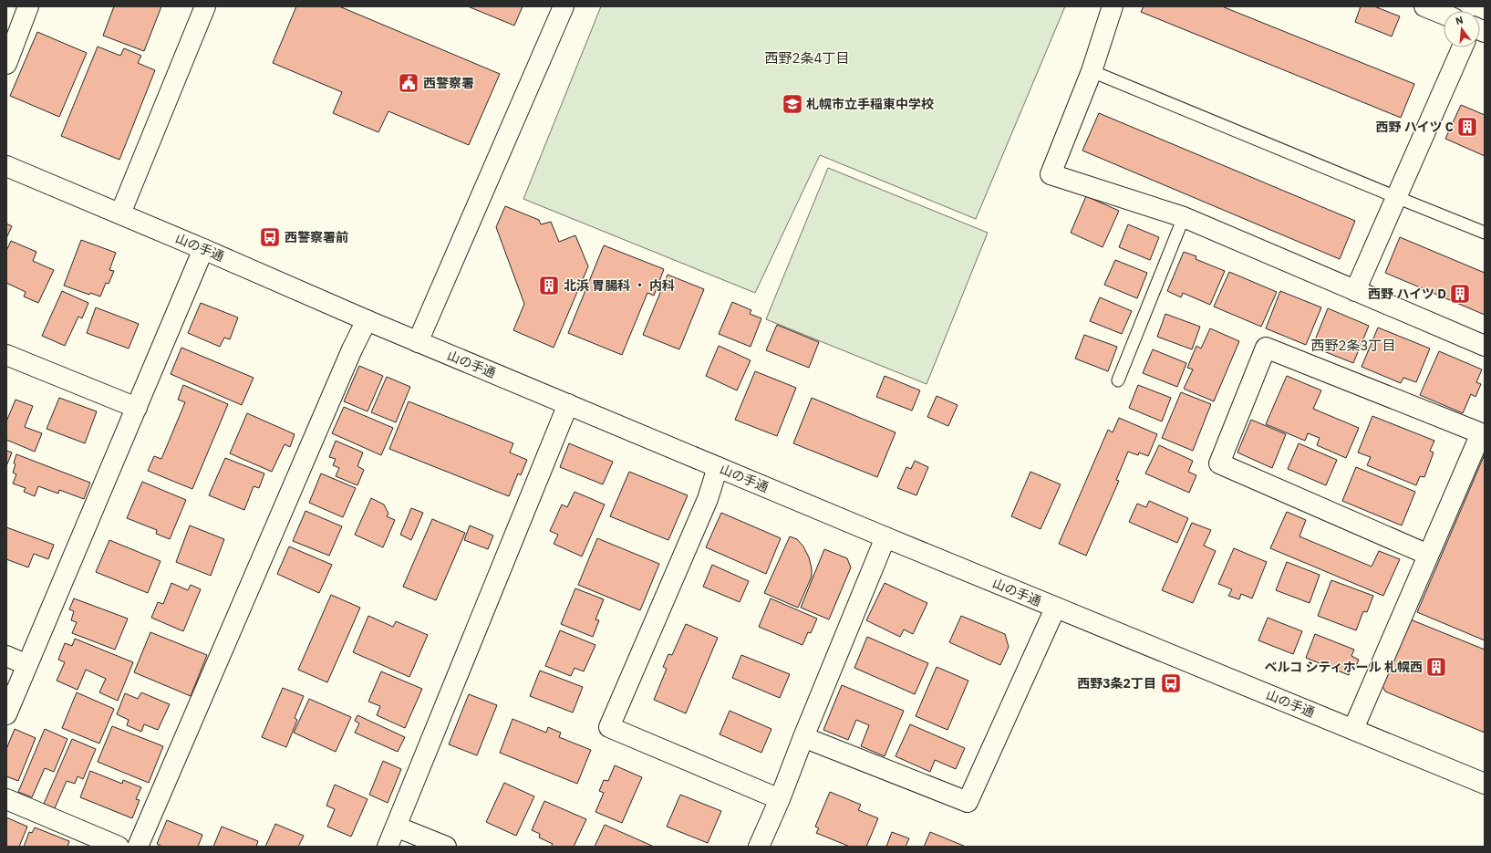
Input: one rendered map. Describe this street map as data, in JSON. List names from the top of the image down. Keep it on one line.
{"streets":{"street":["山の手通"]},"districts":["西野2条4丁目","西野2条3丁目"],"places":{"public building":["西警察署"],"school or university":["札幌市立手稲東中学校"],"building":["西野 ハイツ C","北浜 胃腸科 ・ 内科","西野 ハイツ D","ベルコ シティホール 札幌西"],"bus stop":["西警察署前","西野3条2丁目"]},"north":"top"}
